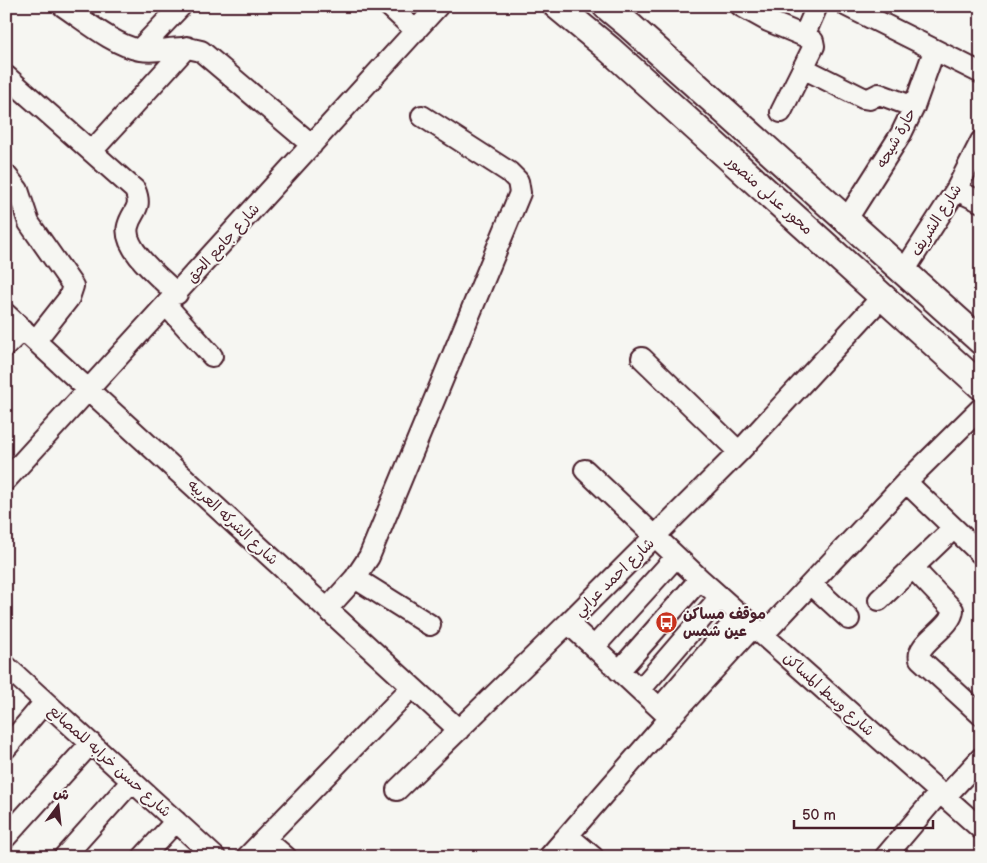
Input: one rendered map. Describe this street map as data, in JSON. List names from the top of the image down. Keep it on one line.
{"streets":{"main road":["محور عدلى منصور"],"street":["حارة شيحه","شارع الشريف","شارع جامع الحق","شارع الشركه العربيه","شارع احمد عرابي","شارع وسط المساكن","شارع حسن خرابه للمصانع"]},"crossings":[["محور عدلى منصور","شارع احمد عرابي"],["شارع جامع الحق","شارع الشركه العربيه"],["شارع احمد عرابي","شارع وسط المساكن"]],"places":{"bus stop":["موقف مساكن عين شمس"]},"scale_bar":"50 m","north":"top"}
